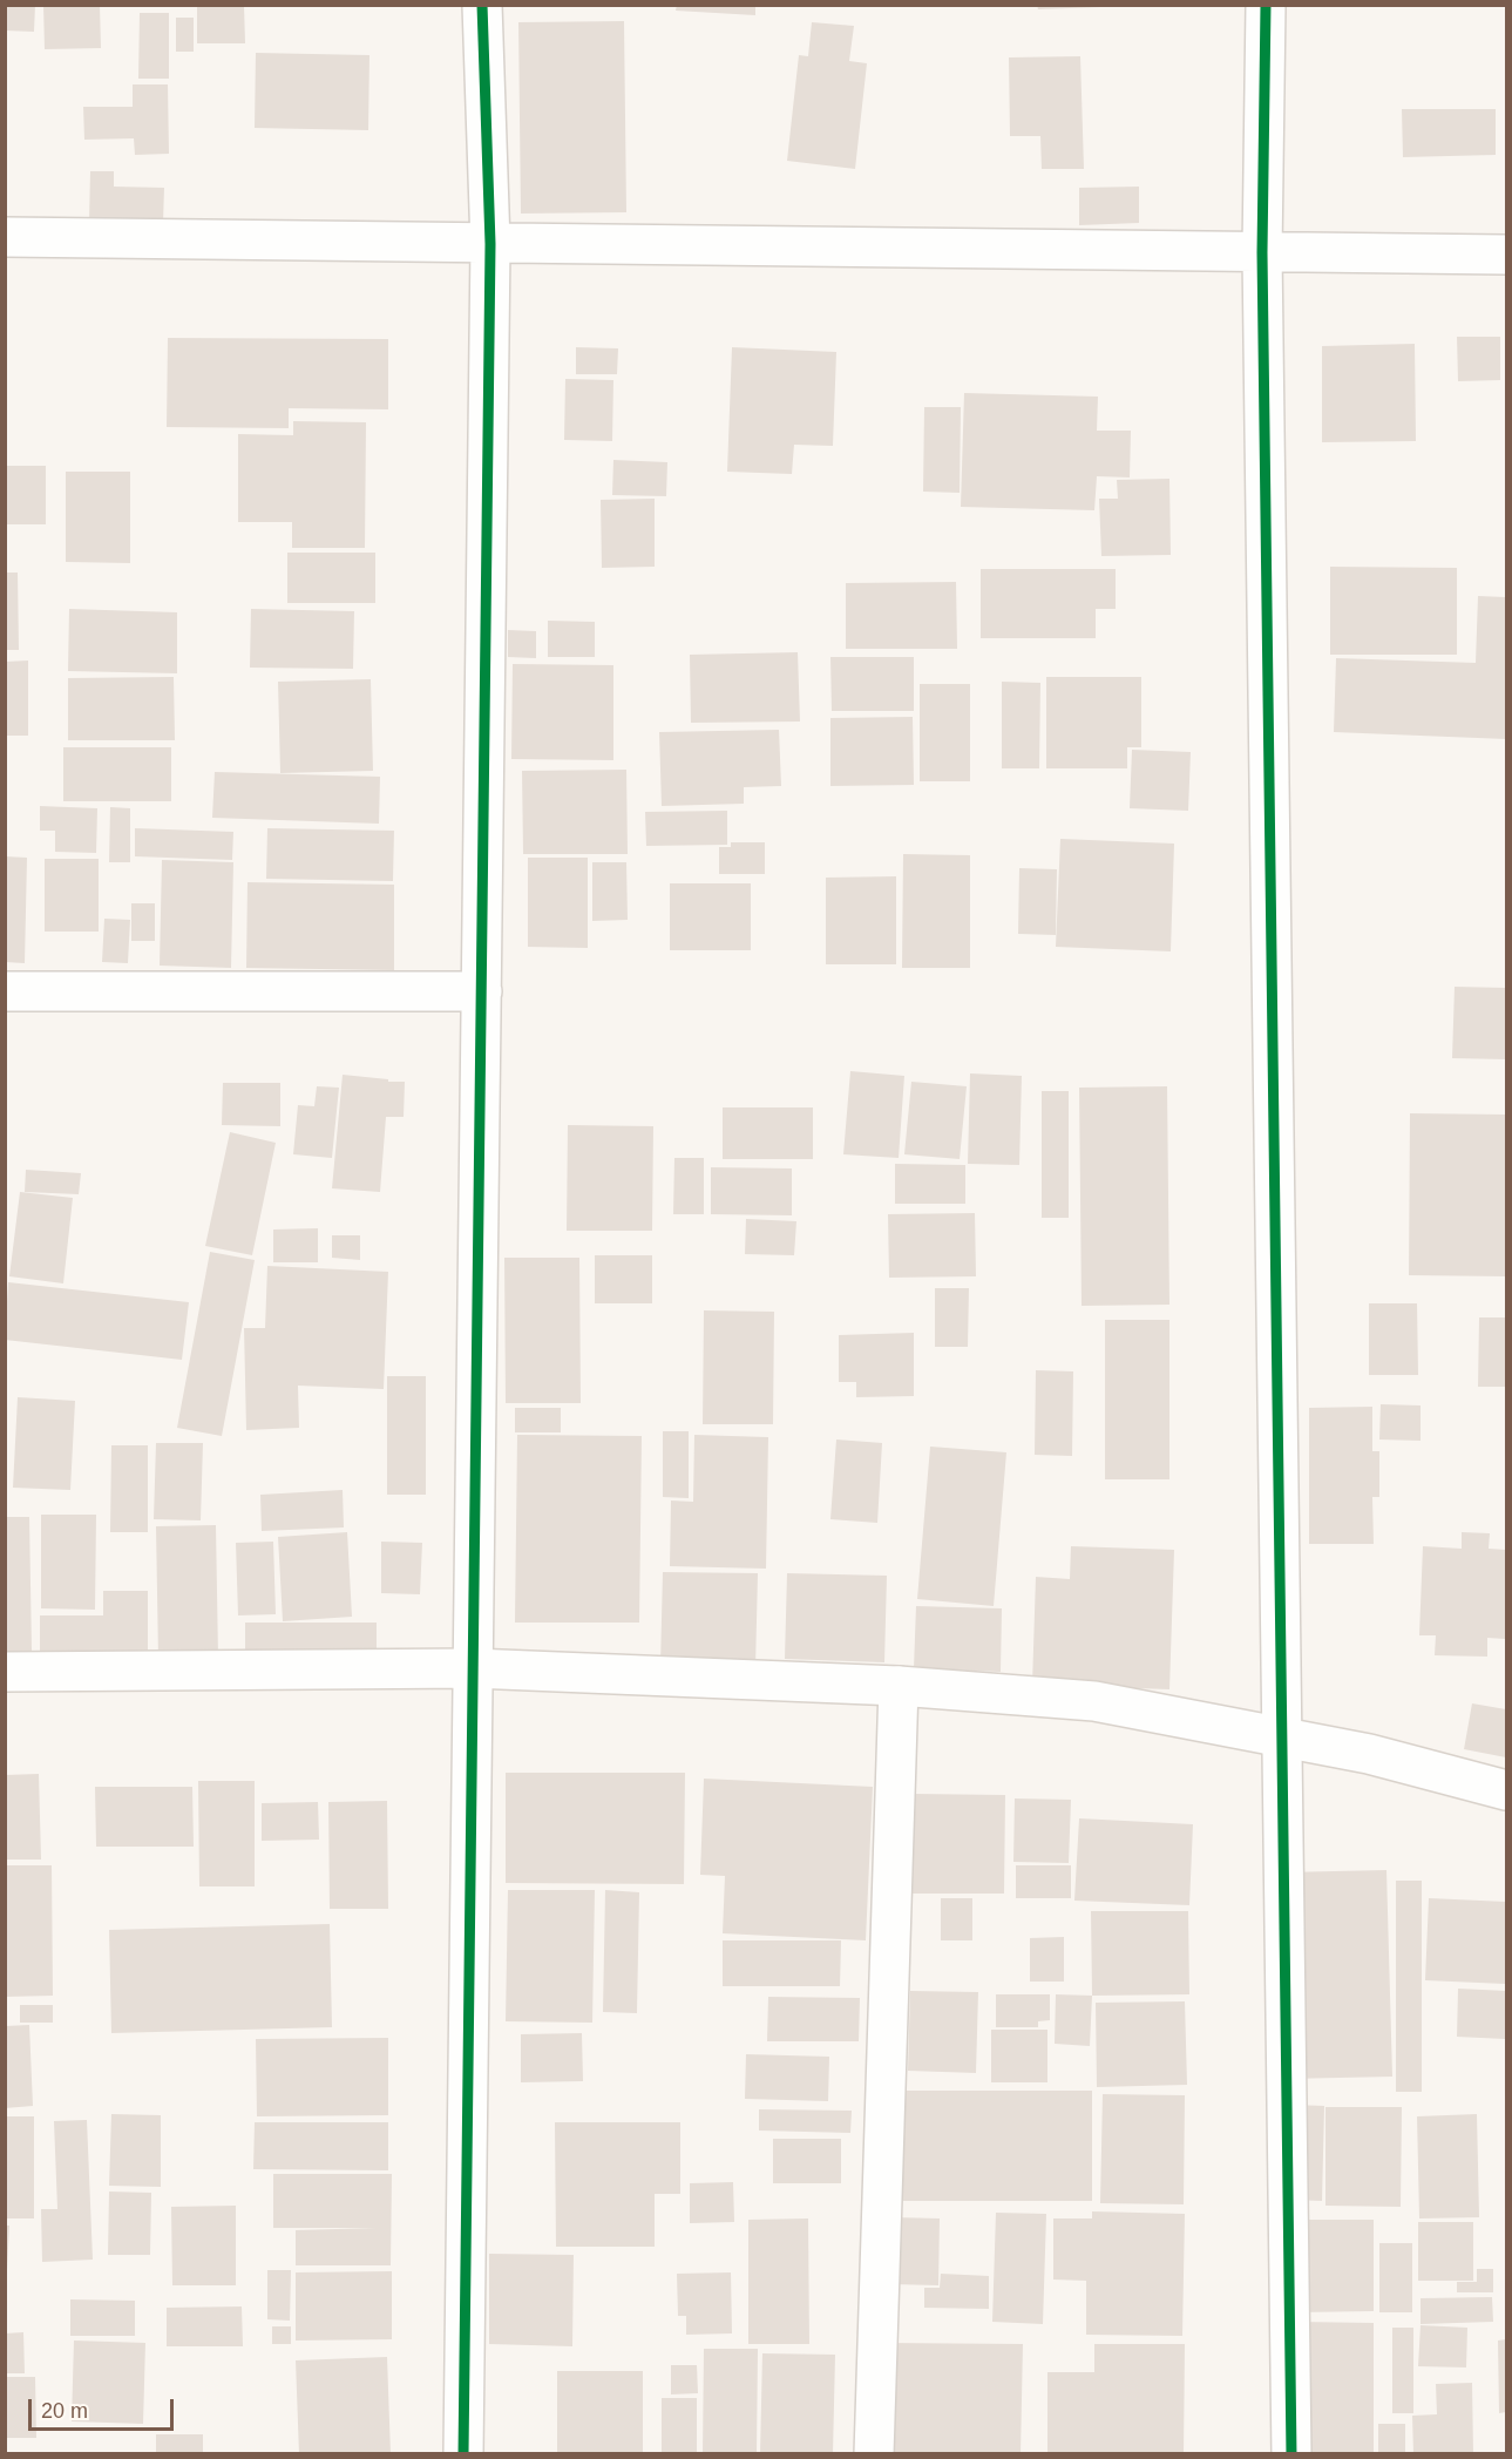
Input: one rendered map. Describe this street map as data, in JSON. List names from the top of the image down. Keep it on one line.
{"scale_bar":"20 m"}
